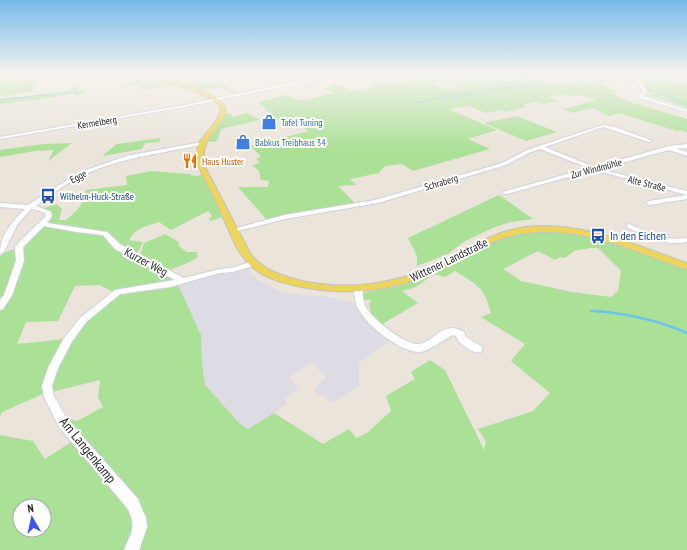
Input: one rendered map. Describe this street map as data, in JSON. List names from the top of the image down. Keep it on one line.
{"streets":{"main road":["Wittener Landstraße"],"street":["Kermelberg","Zur Windmühle","Egge","Schraberg","Alte Straße","Kurzer Weg","Am Langenkamp"]},"crossings":[["Zur Windmühle","Alte Straße"],["Egge","Wittener Landstraße"],["Schraberg","Alte Straße"],["Schraberg","Wittener Landstraße"],["Kurzer Weg","Am Langenkamp"]],"places":{"shop":["Tafel Tuning","Babkus Treibhaus 34"],"restaurant":["Haus Huster"],"bus stop":["Wilhelm-Huck-Straße","In den Eichen"]},"north":"top"}
